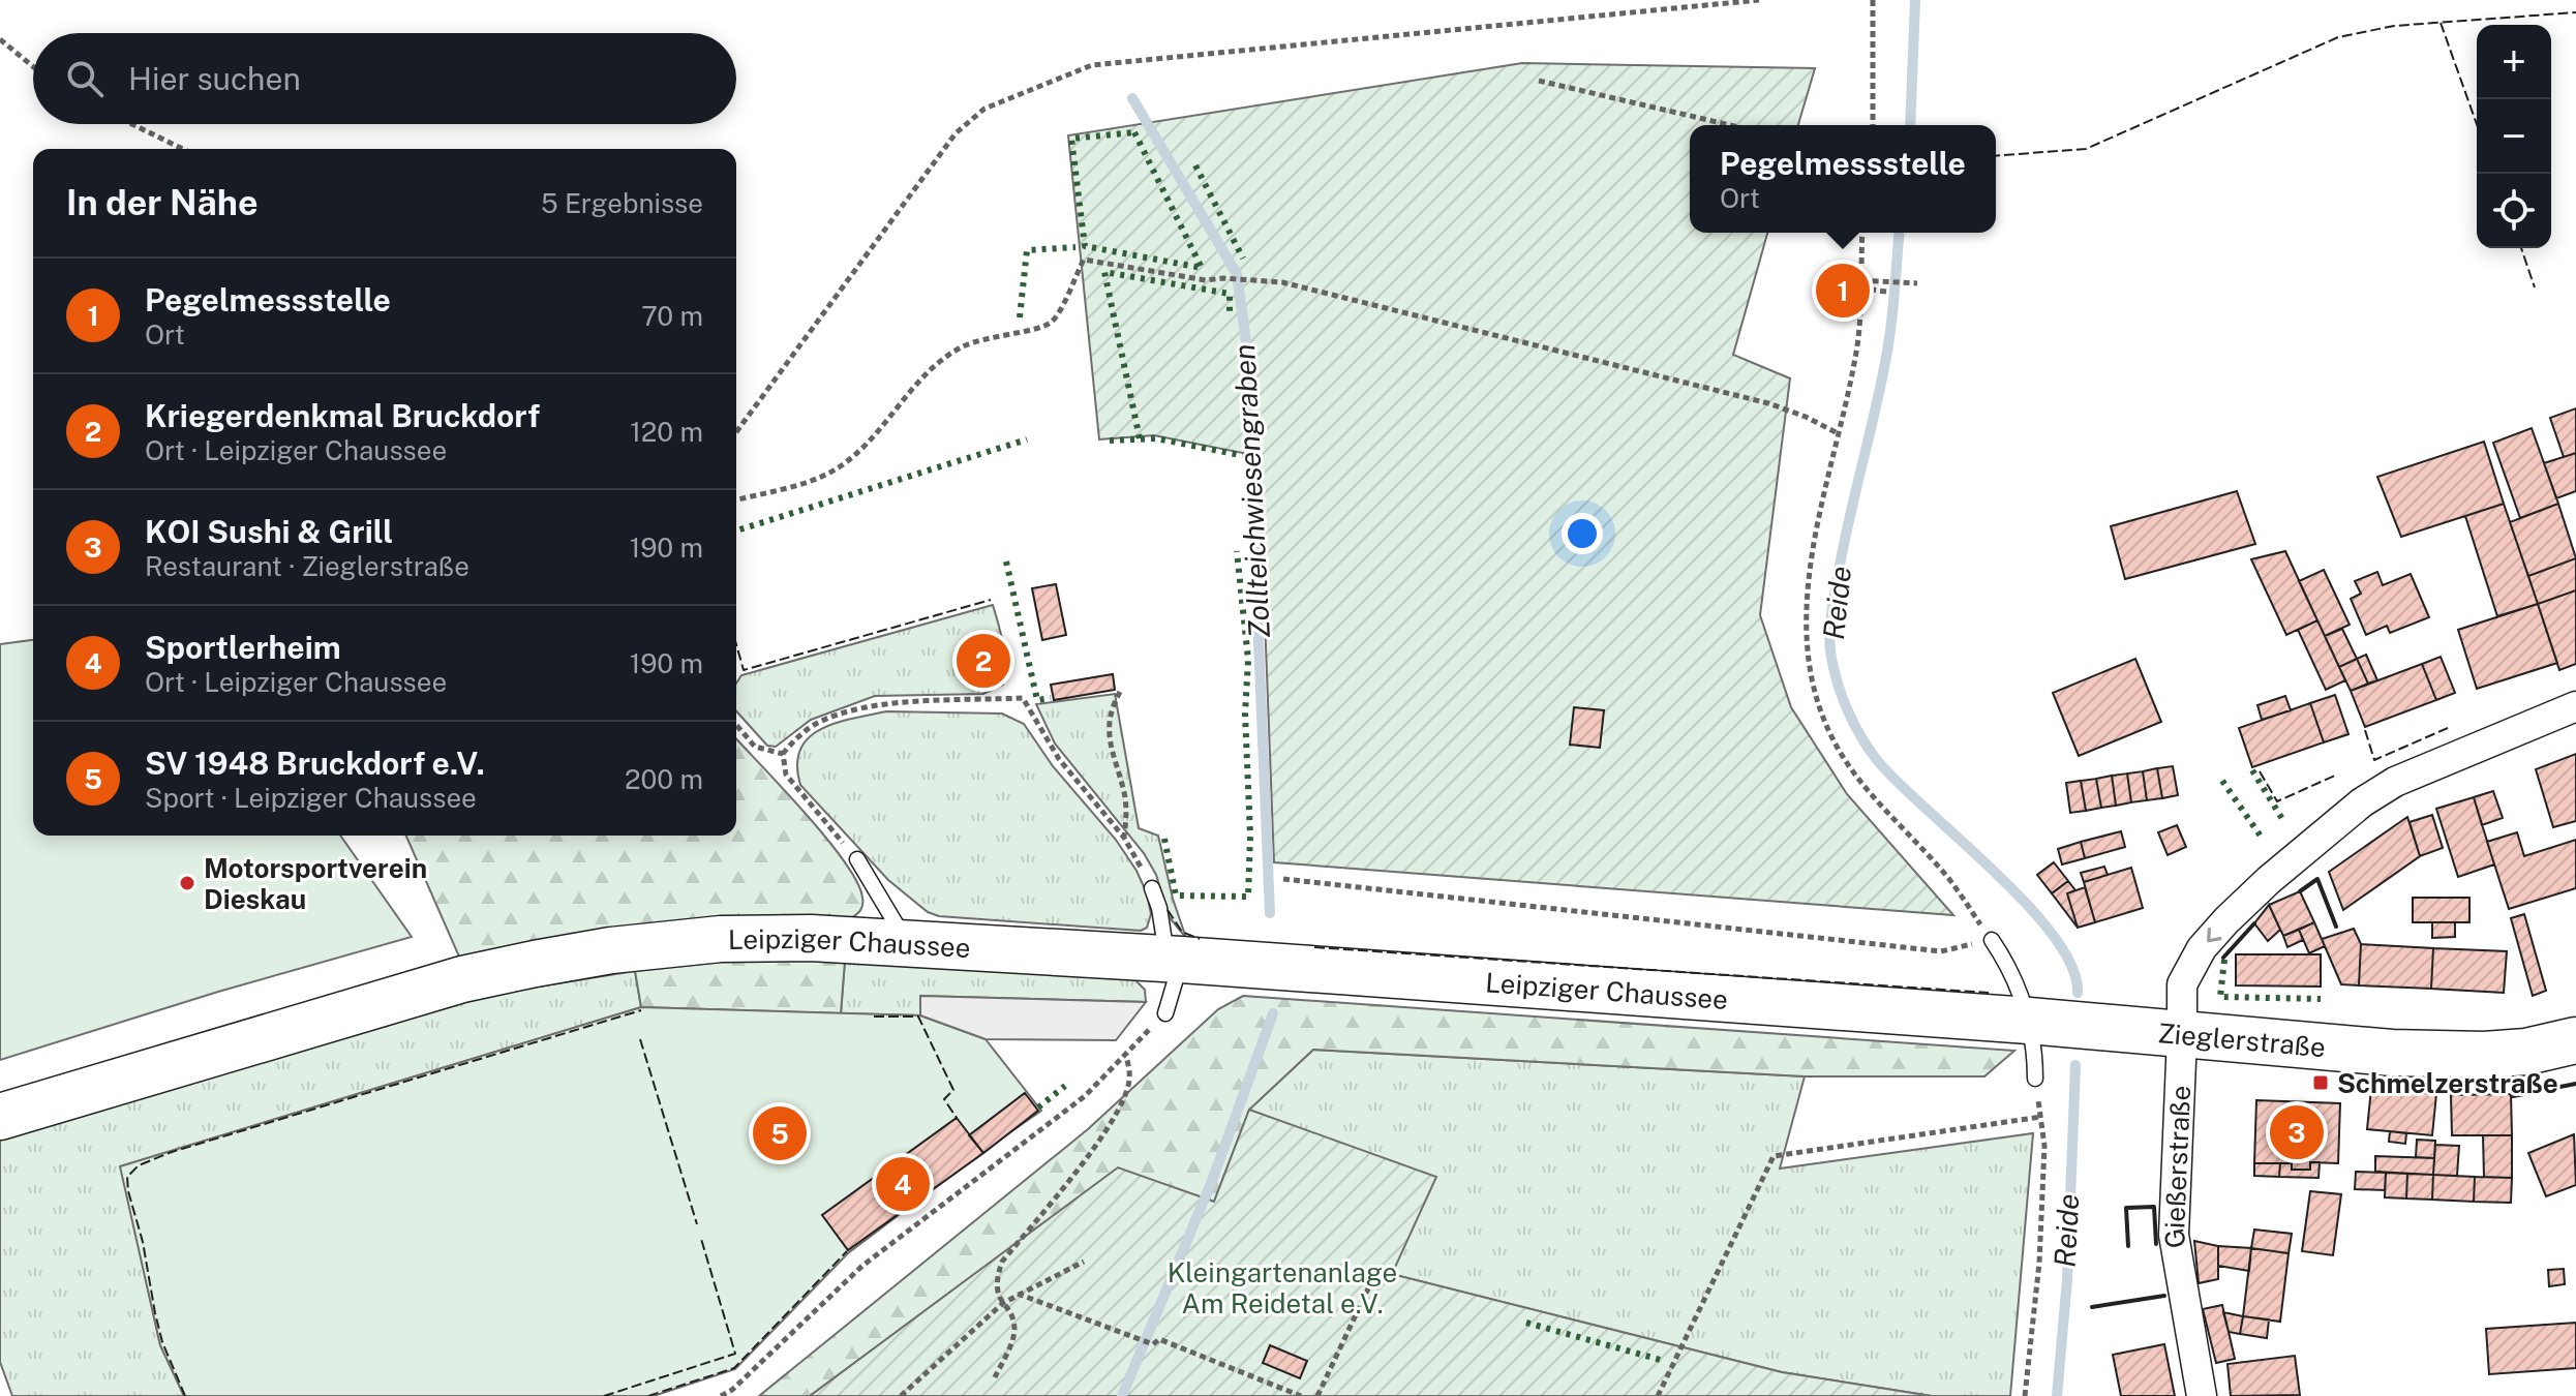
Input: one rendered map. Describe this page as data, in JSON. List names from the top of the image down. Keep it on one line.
{"streets":{"main road":["Leipziger Chaussee","Zieglerstraße"],"street":["Gießerstraße"]},"crossings":[["Leipziger Chaussee","Zieglerstraße"],["Zieglerstraße","Gießerstraße"]],"water":["Zollteichwiesengraben","Reide"],"parks":["Kleingartenanlage Am Reidetal e.V."],"places":{"other":["Motorsportverein Dieskau"],"transit":["Schmelzerstraße"]},"page":{"map_buttons":["+","−"],"search":"Hier suchen","popup":["Pegelmessstelle","Ort"],"heading":["In der Nähe","5 Ergebnisse"],"list":[{"mark":"1","name":"Pegelmessstelle","note":"Ort","value":"70 m"},{"mark":"2","name":"Kriegerdenkmal Bruckdorf","note":"Ort · Leipziger Chaussee","value":"120 m"},{"mark":"3","name":"KOI Sushi & Grill","note":"Restaurant · Zieglerstraße","value":"190 m"},{"mark":"4","name":"Sportlerheim","note":"Ort · Leipziger Chaussee","value":"190 m"},{"mark":"5","name":"SV 1948 Bruckdorf e.V.","note":"Sport · Leipziger Chaussee","value":"200 m"}],"pins":["1","2","3","5","4"]}}
